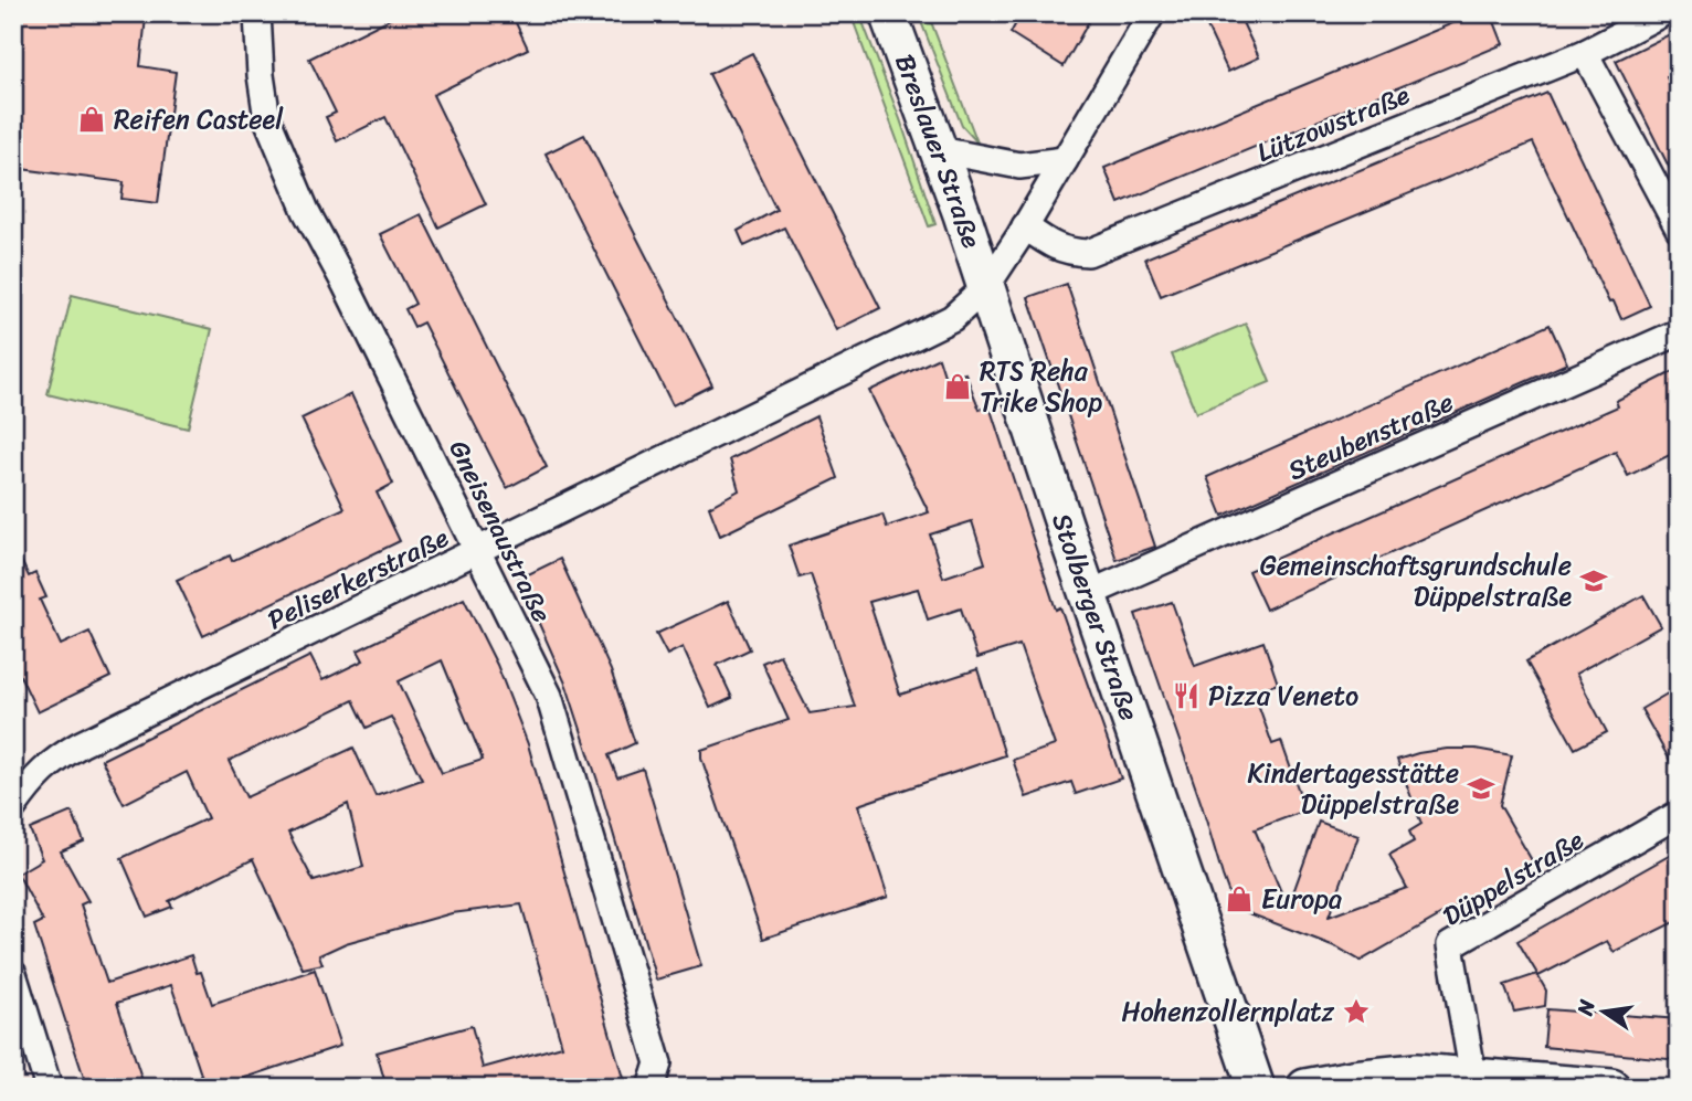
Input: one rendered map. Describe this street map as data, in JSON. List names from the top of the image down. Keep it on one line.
{"streets":{"main road":["Breslauer Straße","Stolberger Straße"],"street":["Lützowstraße","Steubenstraße","Gneisenaustraße","Peliserkerstraße","Düppelstraße"]},"crossings":[["Breslauer Straße","Peliserkerstraße"],["Breslauer Straße","Stolberger Straße"],["Steubenstraße","Stolberger Straße"],["Gneisenaustraße","Peliserkerstraße"],["Peliserkerstraße","Stolberger Straße"]],"places":{"shop":["Reifen Casteel","RTS Reha Trike Shop","Europa"],"school or university":["Gemeinschaftsgrundschule Düppelstraße","Kindertagesstätte Düppelstraße"],"restaurant":["Pizza Veneto"],"place":["Hohenzollernplatz"]},"north":"left"}
